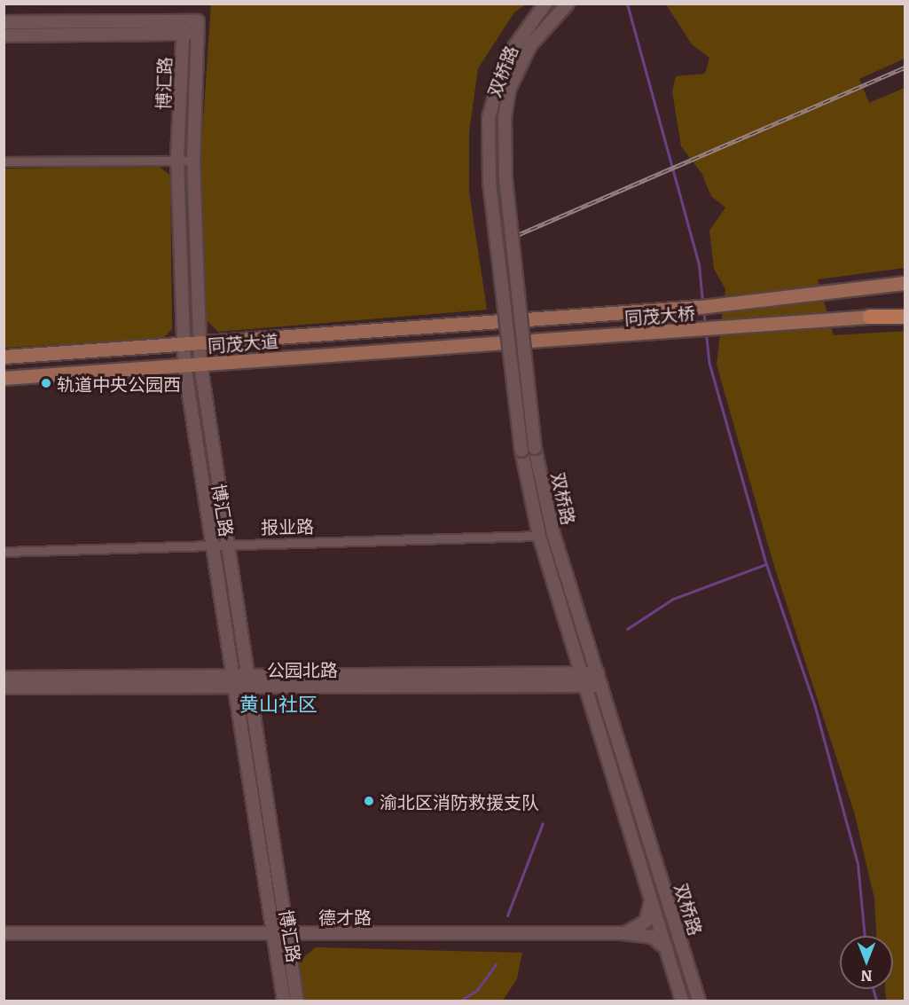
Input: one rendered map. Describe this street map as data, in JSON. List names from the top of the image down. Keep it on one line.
{"streets":{"main road":["双桥路","博汇路","同茂大桥","同茂大道","公园北路","德才路"],"street":["报业路"]},"crossings":[["双桥路","报业路"],["双桥路","公园北路"],["双桥路","德才路"],["博汇路","同茂大道"],["博汇路","报业路"],["博汇路","公园北路"],["博汇路","德才路"],["同茂大桥","同茂大道"]],"districts":["黄山社区"],"places":["轨道中央公园西","渝北区消防救援支队"],"north":"bottom"}
